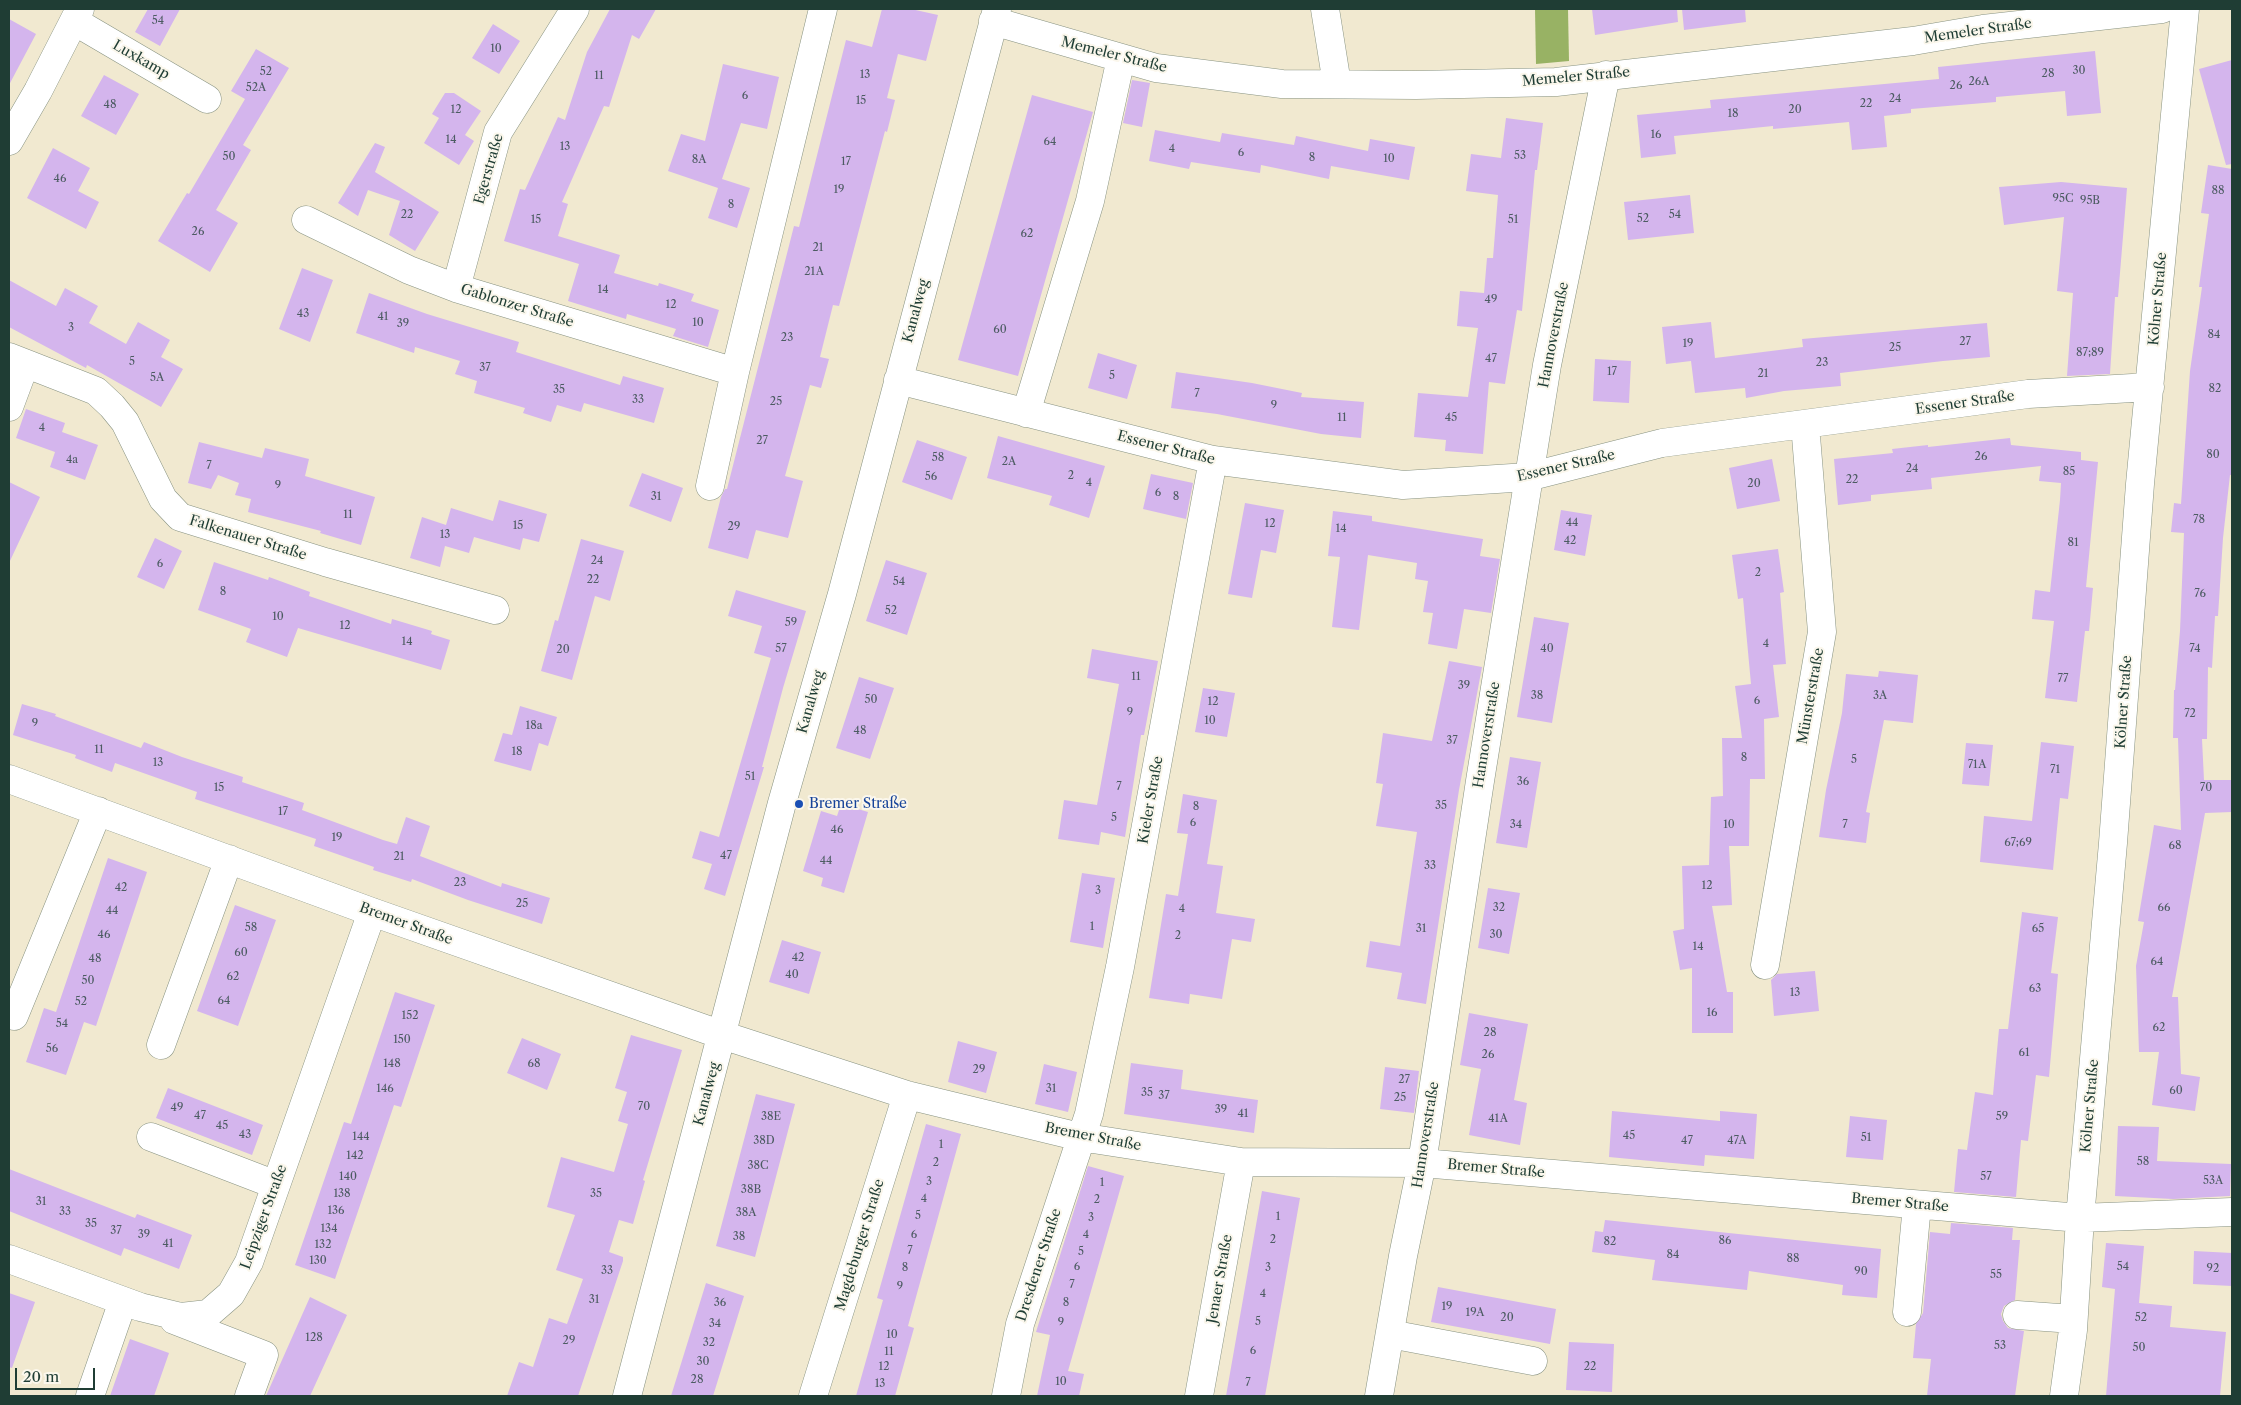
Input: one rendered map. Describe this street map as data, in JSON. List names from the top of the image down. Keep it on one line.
{"streets":{"street":["Memeler Straße","Luxkamp","Egerstraße","Kölner Straße","Gablonzer Straße","Kanalweg","Hannoverstraße","Essener Straße","Falkenauer Straße","Münsterstraße","Kieler Straße","Bremer Straße","Leipziger Straße","Magdeburger Straße","Dresdener Straße","Jenaer Straße"]},"crossings":[["Memeler Straße","Kanalweg"],["Memeler Straße","Hannoverstraße"],["Egerstraße","Gablonzer Straße"],["Kölner Straße","Essener Straße"],["Kölner Straße","Bremer Straße"],["Kanalweg","Essener Straße"],["Kanalweg","Bremer Straße"],["Hannoverstraße","Essener Straße"],["Hannoverstraße","Bremer Straße"],["Essener Straße","Münsterstraße"],["Essener Straße","Kieler Straße"],["Kieler Straße","Bremer Straße"],["Kieler Straße","Dresdener Straße"],["Bremer Straße","Leipziger Straße"],["Bremer Straße","Magdeburger Straße"],["Bremer Straße","Dresdener Straße"],["Bremer Straße","Jenaer Straße"]],"places":["Bremer Straße"],"house_numbers":["54","10","30","52","28","13","11","26A","26","52A","6","24","15","22","48","12","20","18","16","14","64","13","4","6","53","50","8","10","8A","17","46","19","88","95C","95B","8","22","54","52","15","51","26","62","21","21A","14","49","12","43","41","10","39","3","60","84","23","27","19","25","87;89","47","5","23","37","17","21","5","5A","82","35","7","33","25","9","11","45","4","27","80","26","58","4a","2A","7","24","85","2","56","22","4","20","9","6","31","8","11","78","44","12","15","29","14","13","42","81","24","6","2","22","54","8","76","52","10","59","12","14","4","57","40","74","20","11","77","39","38","3A","50","6","12","9","72","10","9","18a","48","37","11","18","8","5","13","71A","71","51","36","7","15","70","35","8","17","5","6","34","10","7","46","19","67;69","68","47","21","44","33","23","12","42","3","25","32","66","4","44","1","58","31","65","46","30","2","14","60","42","48","64","40","62","50","63","13","64","52","16","152","54","62","28","150","56","61","26","148","68","29","27","146","31","60","35","37","25","70","49","39","41","47","38E","59","41A","45","43","45","144","51","38D","47","47A","1","142","58","2","38C","140","57","53A","3","1","38B","138","35","4","2","31","136","33","38A","5","1","3","35","134","37","39","6","4","38","2","86","82","41","132","7","5","84","88","130","6","54","8","3","92","33","90","55","7","9","4","31","36","8","19","19A","20","52","5","9","34","10","128","29","32","53","50","6","11","30","12","22","28","10","7","13"],"scale_bar":"20 m"}
